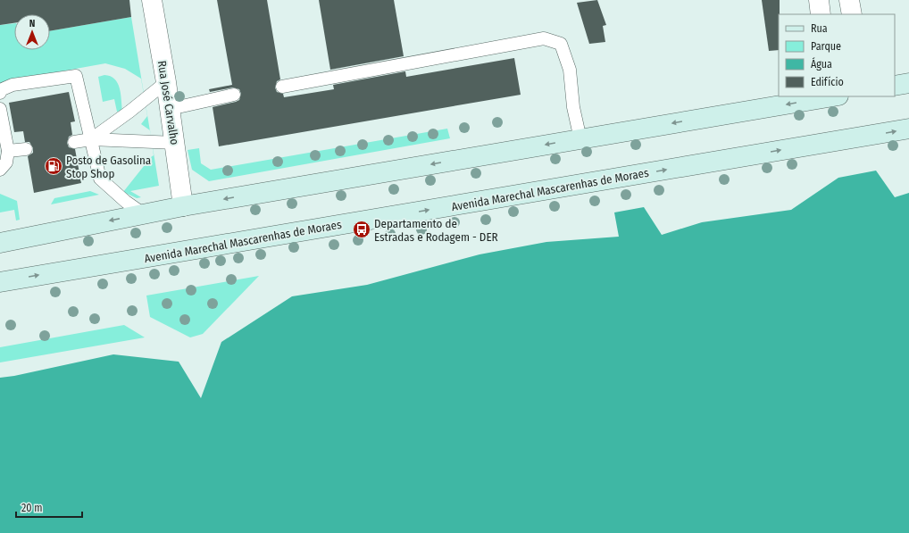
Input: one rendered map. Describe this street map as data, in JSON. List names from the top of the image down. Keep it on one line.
{"streets":{"main road":["Avenida Marechal Mascarenhas de Moraes"],"street":["Rua José Carvalho"]},"places":{"fuel station":["Posto de Gasolina Stop Shop"],"bus stop":["Departamento de Estradas e Rodagem - DER"]},"legend":["Rua","Parque","Água","Edifício"],"scale_bar":"20 m","north":"top"}
